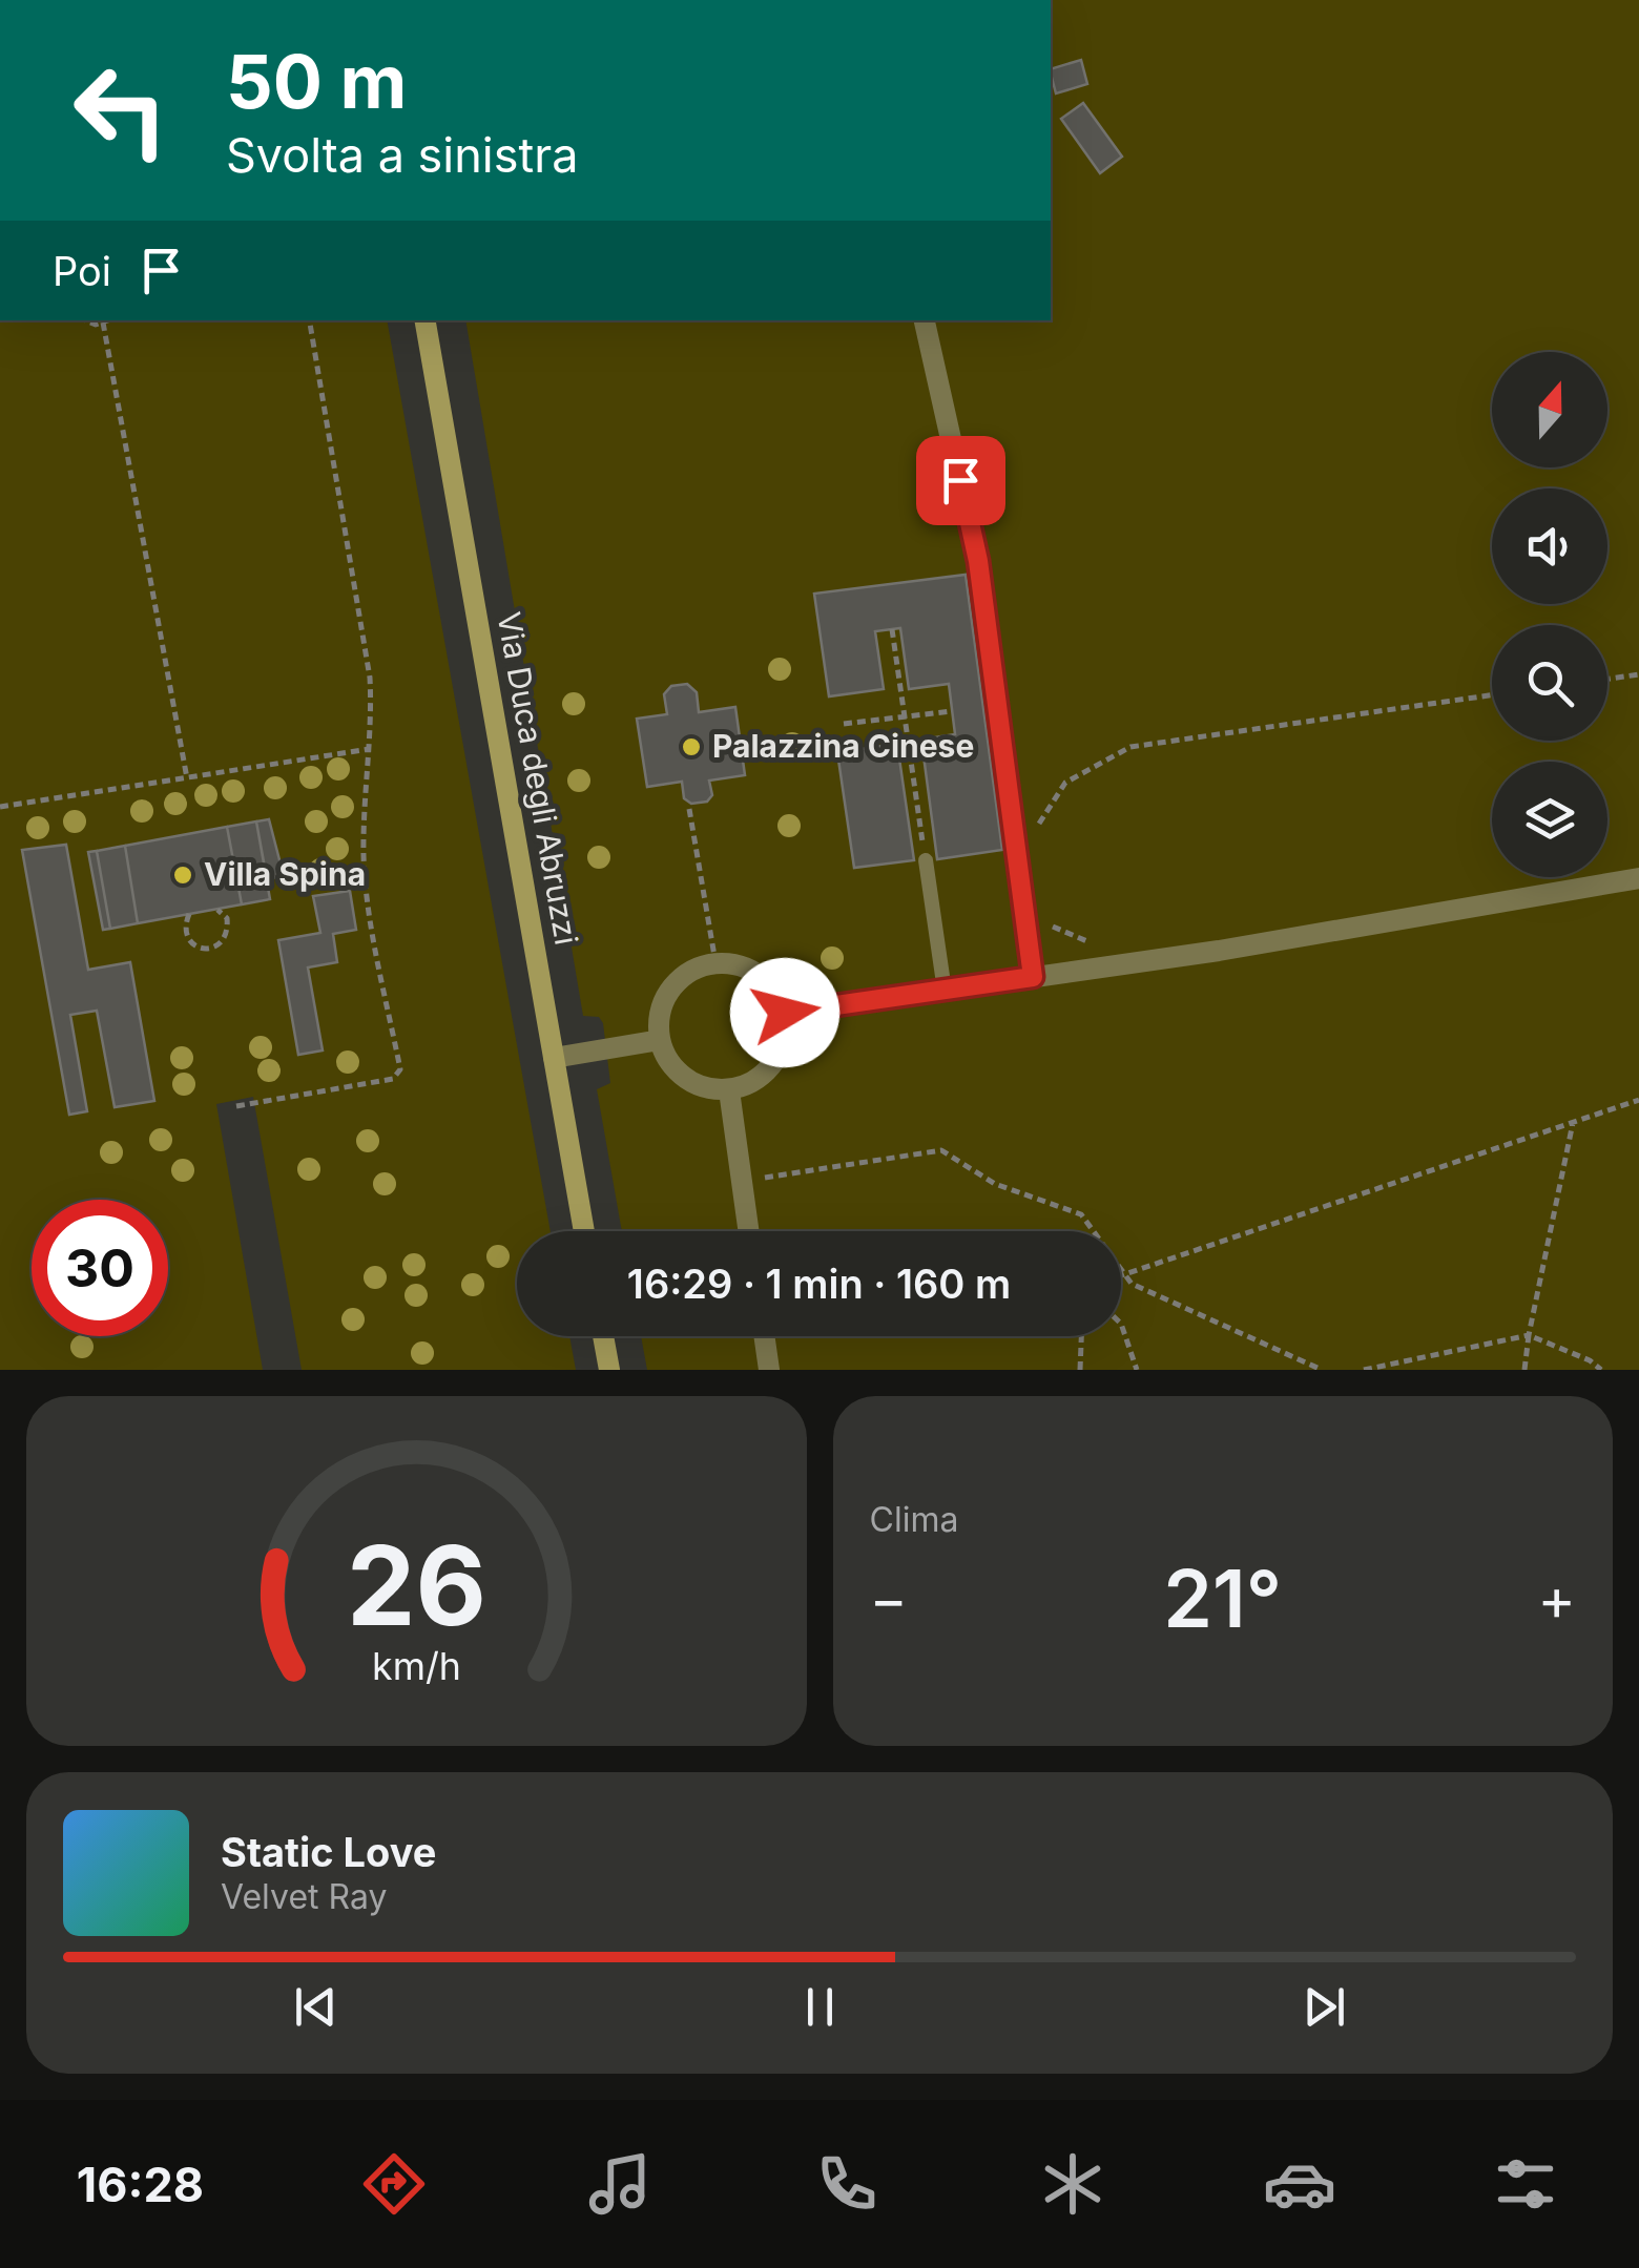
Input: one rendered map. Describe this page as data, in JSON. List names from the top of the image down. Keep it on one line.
{"streets":{"street":["Via Duca degli Abruzzi"]},"places":["Palazzina Cinese","Villa Spina"],"north":"top","page":{"turn":["50 m","Svolta a sinistra"],"then":"Poi","limit":"30","trip":"16:29 · 1 min · 160 m","tile":"Clima","heat":["−","21°","+"],"song":["Static Love","Velvet Ray"],"tabs":"16:28","gauge":["26","km/h"]}}
